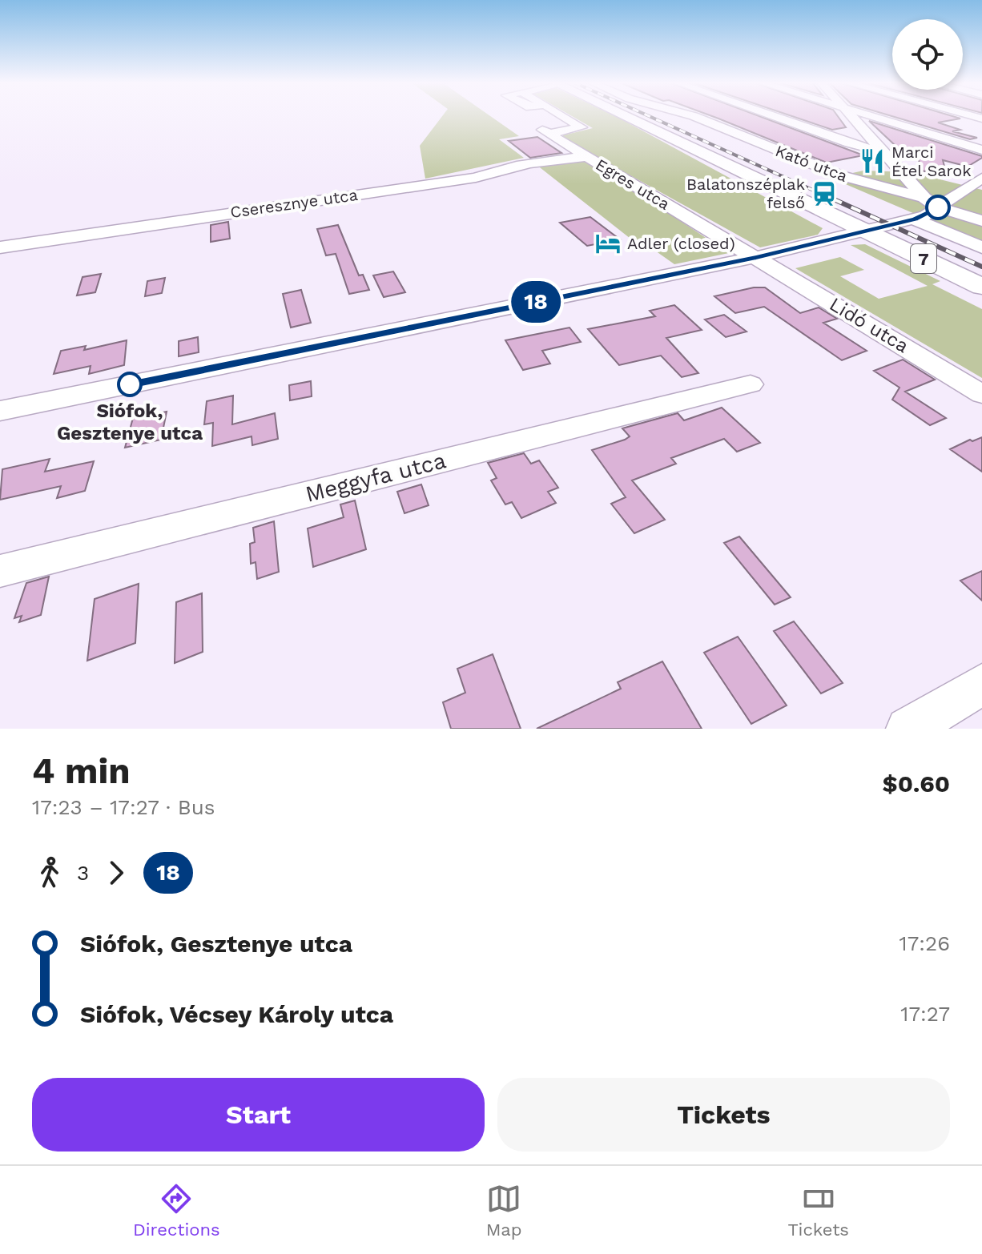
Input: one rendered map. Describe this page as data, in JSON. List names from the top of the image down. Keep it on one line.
{"streets":{"main road":["7"],"street":["Kató utca","Egres utca","Cseresznye utca","Lidó utca","Meggyfa utca"]},"crossings":[["Egres utca","Cseresznye utca"],["Egres utca","Lidó utca"]],"places":{"restaurant":["Marci Étel Sarok"],"station":["Balatonszéplak felső"],"hotel":["Adler (closed)"],"other":["Siófok, Gesztenye utca"]},"lines":["bus line 18"],"page":{"on_map":"18","heading":["4 min","17:23 – 17:27 · Bus","$0.60"],"legs":["3","18"],"list":[{"name":"Siófok, Gesztenye utca","value":"17:26"},{"name":"Siófok, Vécsey Károly utca","value":"17:27"}],"buttons":["Start","Tickets"],"tabs":["Directions","Map","Tickets"]}}
